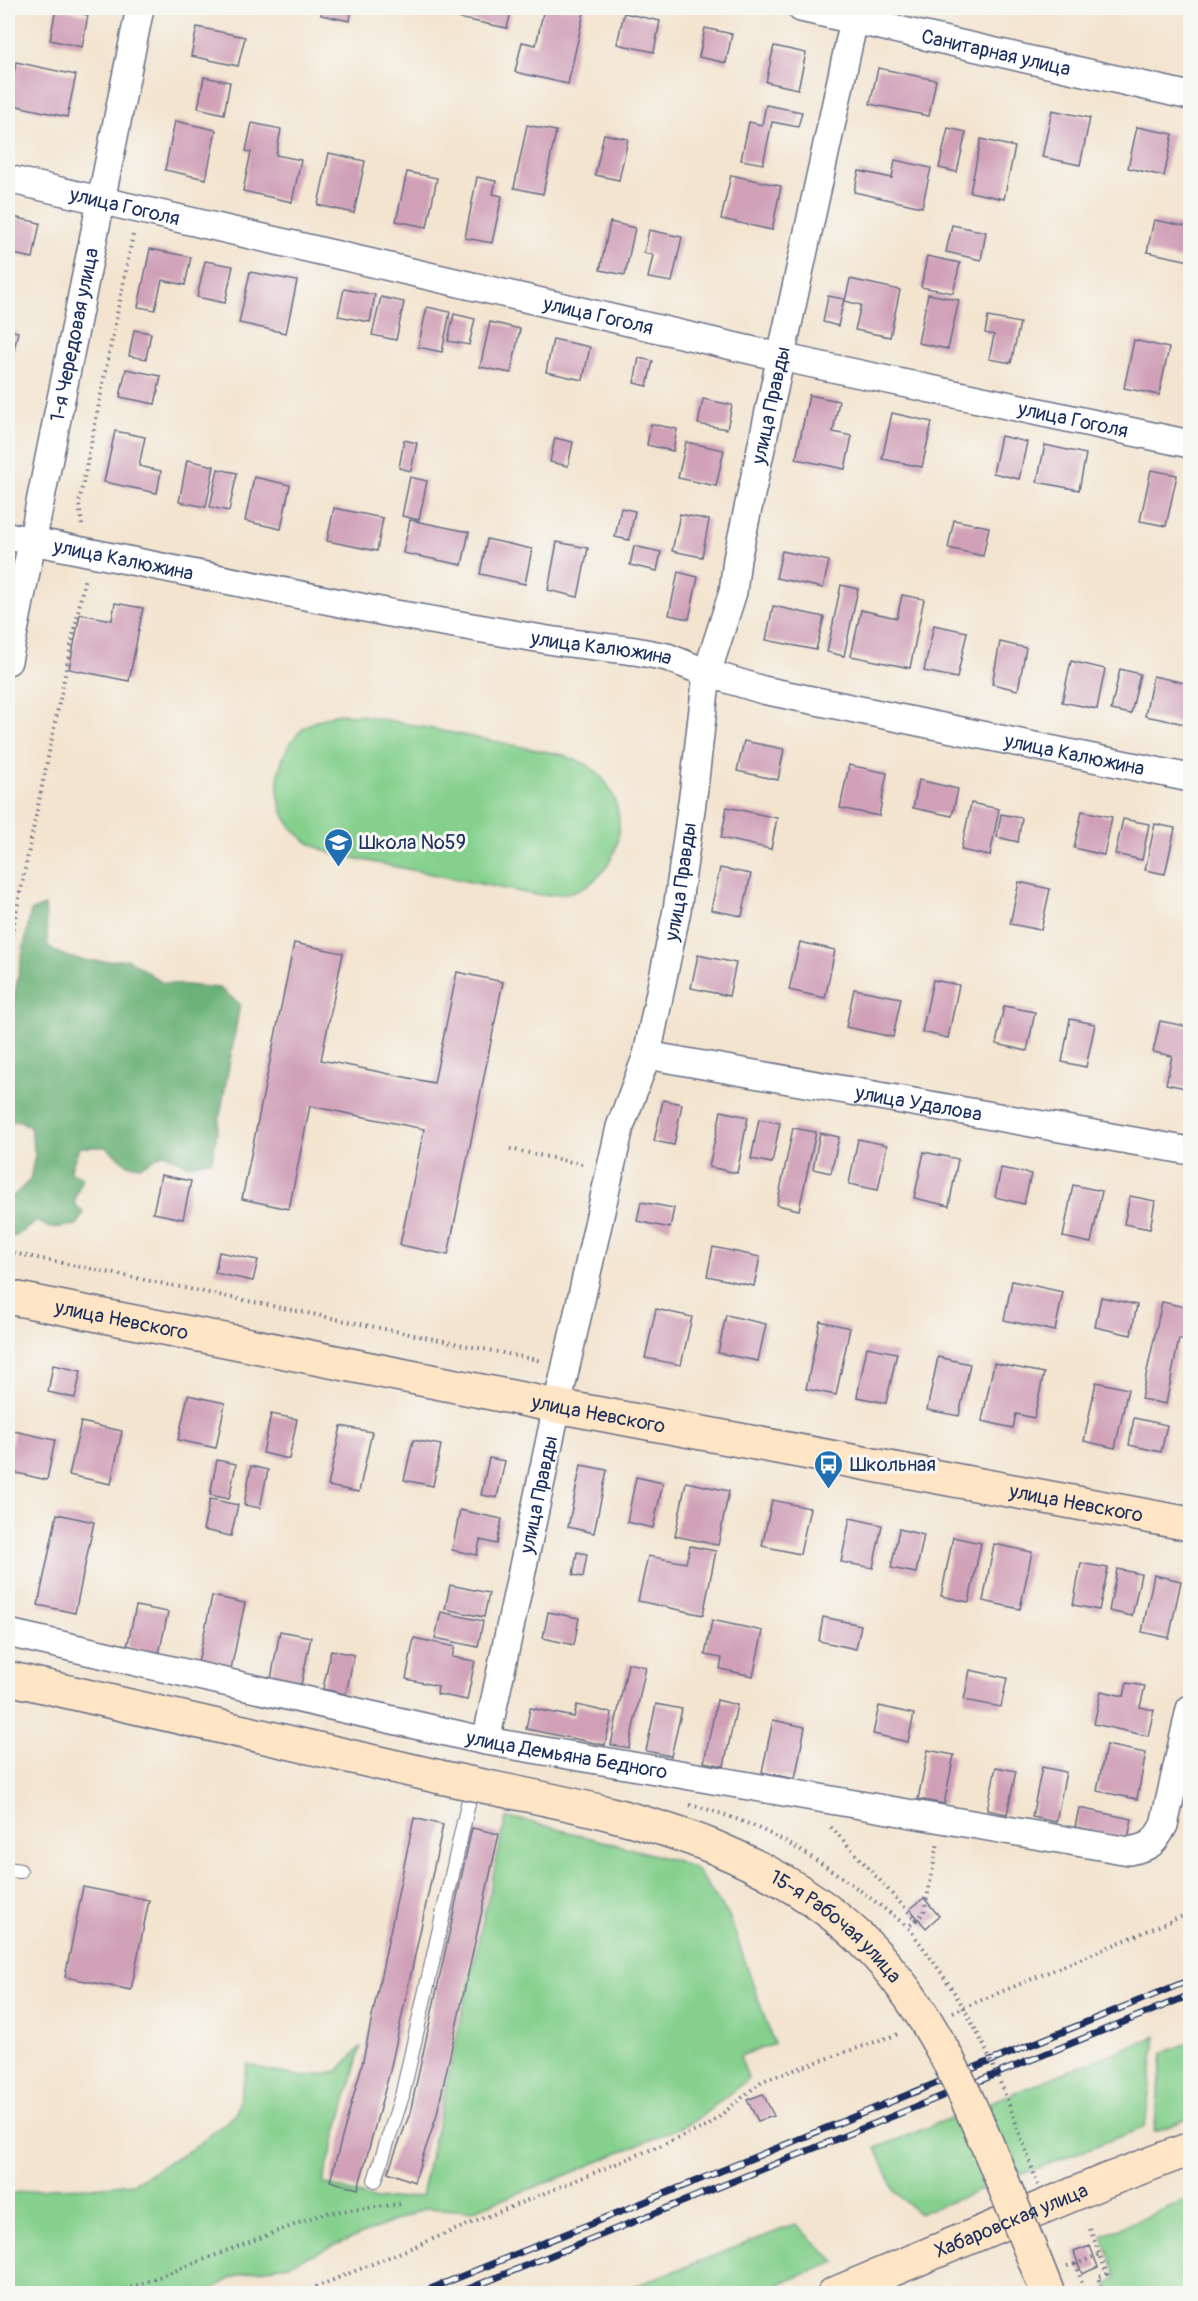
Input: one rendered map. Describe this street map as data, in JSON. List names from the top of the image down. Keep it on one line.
{"streets":{"main road":["улица Невского","15-я Рабочая улица","Хабаровская улица"],"street":["Санитарная улица","улица Гоголя","1-я Чередовая улица","улица Правды","улица Калюжина","улица Удалова","улица Демьяна Бедного"]},"crossings":[["Санитарная улица","улица Правды"],["улица Гоголя","1-я Чередовая улица"],["улица Гоголя","улица Правды"],["1-я Чередовая улица","улица Калюжина"],["улица Правды","улица Калюжина"],["улица Правды","улица Удалова"],["улица Правды","улица Невского"],["улица Правды","улица Демьяна Бедного"]],"places":{"school or university":["Школа №59"],"bus stop":["Школьная"]}}
